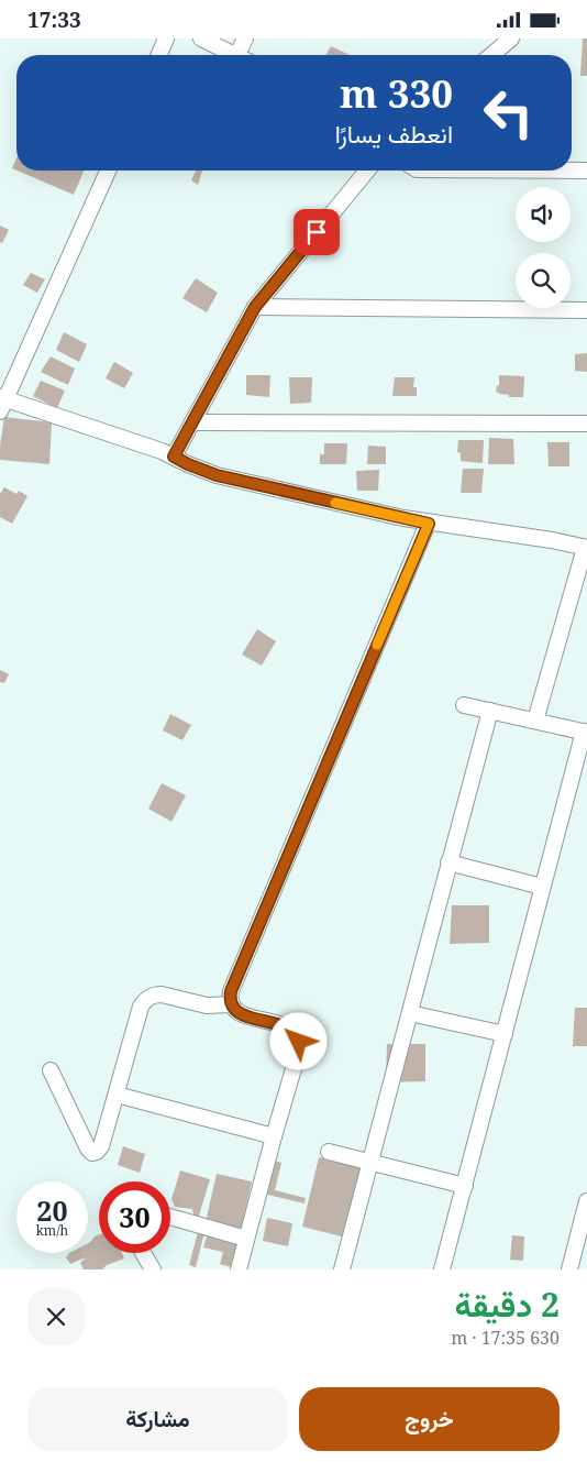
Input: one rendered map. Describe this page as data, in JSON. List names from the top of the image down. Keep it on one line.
{"page":{"status":"17:33","turn":["330 m","انعطف يسارًا"],"speed":"20 km/h","limit":"30","heading":["2 دقيقة","630 m · 17:35"],"buttons":["خروج","مشاركة"]}}
